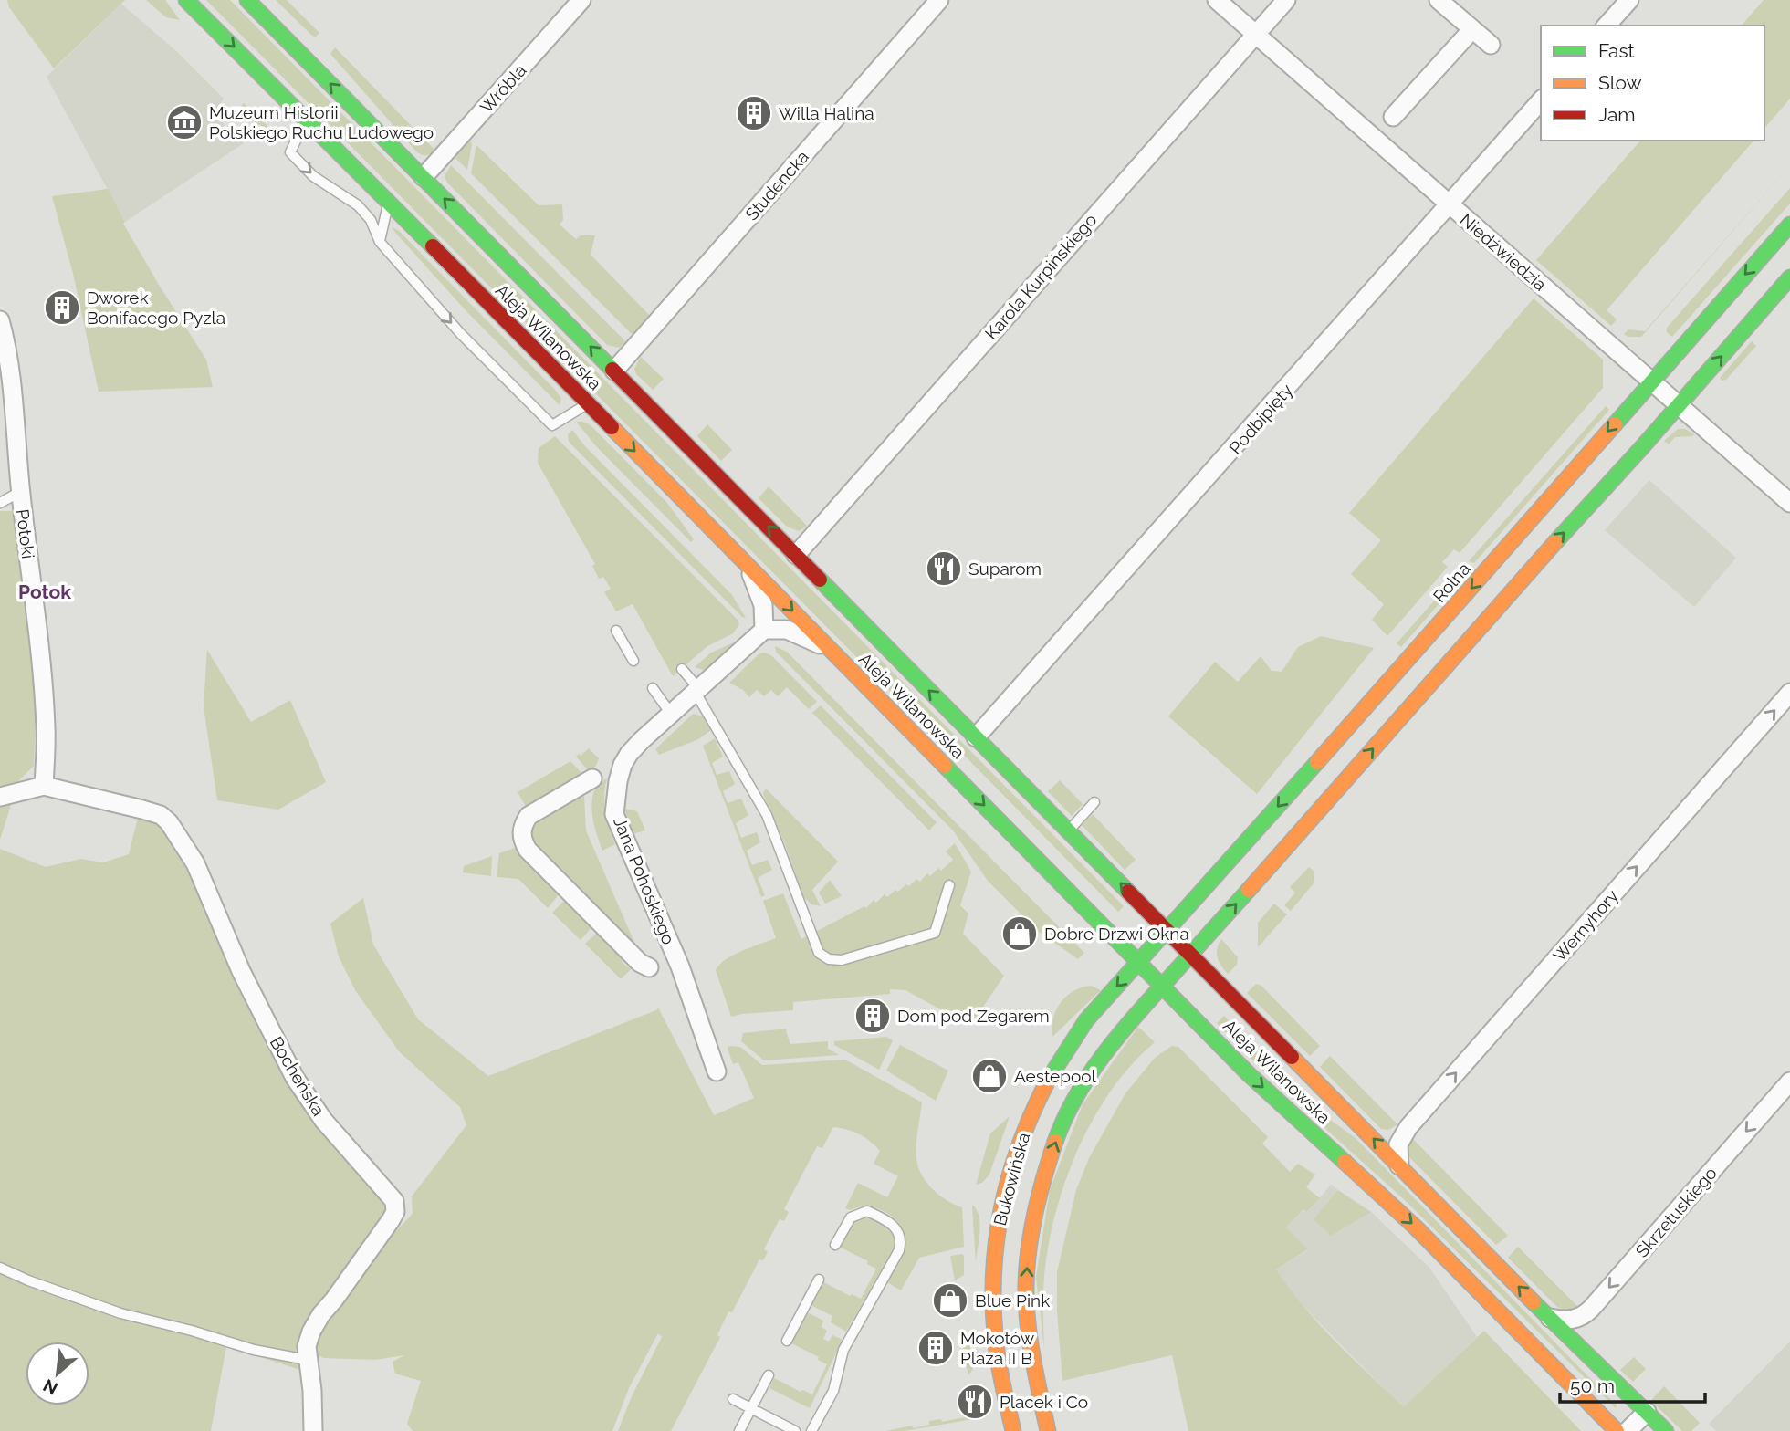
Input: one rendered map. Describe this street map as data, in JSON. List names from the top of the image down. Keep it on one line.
{"streets":{"main road":["Aleja Wilanowska","Rolna","Bukowińska"],"street":["Wróbla","Studencka","Niedźwiedzia","Karola Kurpińskiego","Podbipięty","Potoki","Jana Pohoskiego","Wernyhory","Bocheńska","Skrzetuskiego"]},"crossings":[["Wróbla","Aleja Wilanowska"],["Studencka","Aleja Wilanowska"],["Niedźwiedzia","Karola Kurpińskiego"],["Niedźwiedzia","Podbipięty"],["Niedźwiedzia","Rolna"],["Karola Kurpińskiego","Aleja Wilanowska"],["Aleja Wilanowska","Podbipięty"],["Aleja Wilanowska","Rolna"],["Aleja Wilanowska","Wernyhory"],["Aleja Wilanowska","Bukowińska"],["Aleja Wilanowska","Skrzetuskiego"],["Potoki","Bocheńska"],["Rolna","Bukowińska"]],"one_way":["Wernyhory","Skrzetuskiego"],"districts":["Potok"],"places":{"building":["Willa Halina","Dworek Bonifacego Pyzla","Dom pod Zegarem","Mokotów Plaza II B"],"museum":["Muzeum Historii Polskiego Ruchu Ludowego"],"restaurant":["Suparom","Placek i Co"],"shop":["Dobre Drzwi Okna","Aestepool","Blue Pink"]},"legend":["Fast","Slow","Jam"],"scale_bar":"50 m","north":"bottom left"}
